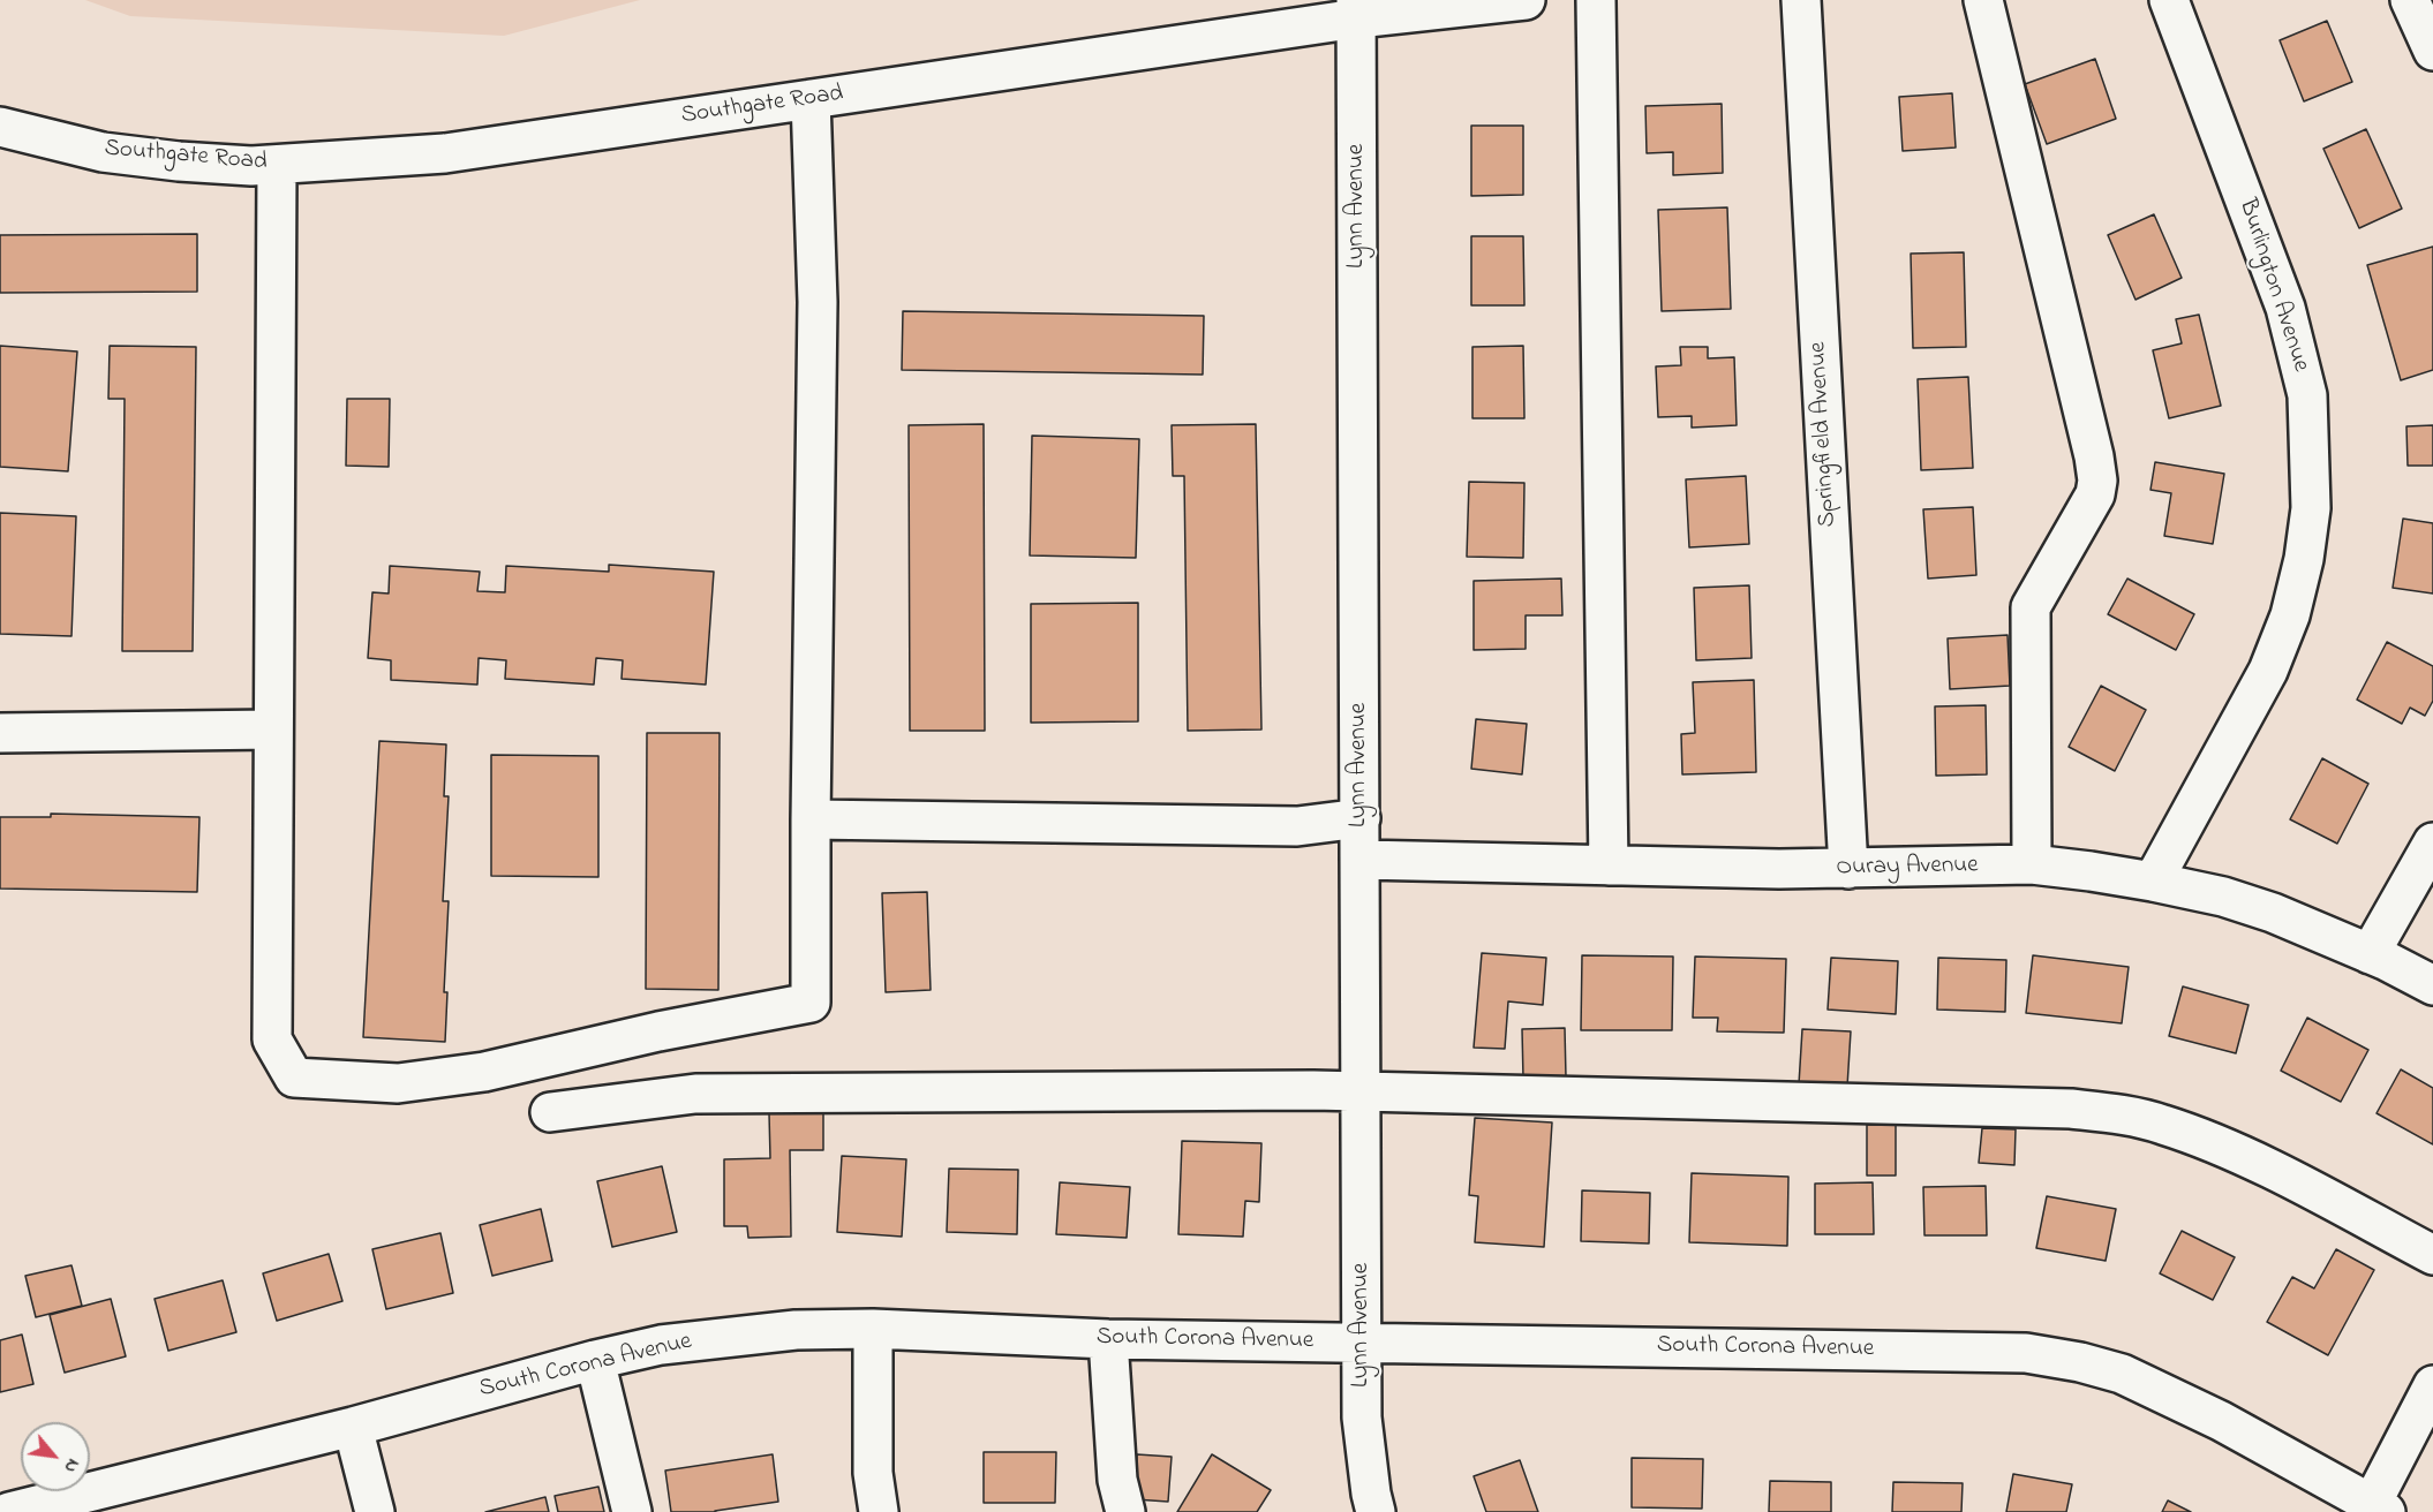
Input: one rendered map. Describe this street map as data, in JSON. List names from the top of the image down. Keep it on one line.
{"streets":{"street":["Southgate Road","Lynn Avenue","Burlington Avenue","Springfield Avenue","Ouray Avenue","South Corona Avenue"]},"crossings":[["Southgate Road","Lynn Avenue"],["Lynn Avenue","Ouray Avenue"],["Lynn Avenue","South Corona Avenue"],["Burlington Avenue","Ouray Avenue"],["Springfield Avenue","Ouray Avenue"]],"north":"bottom right"}
